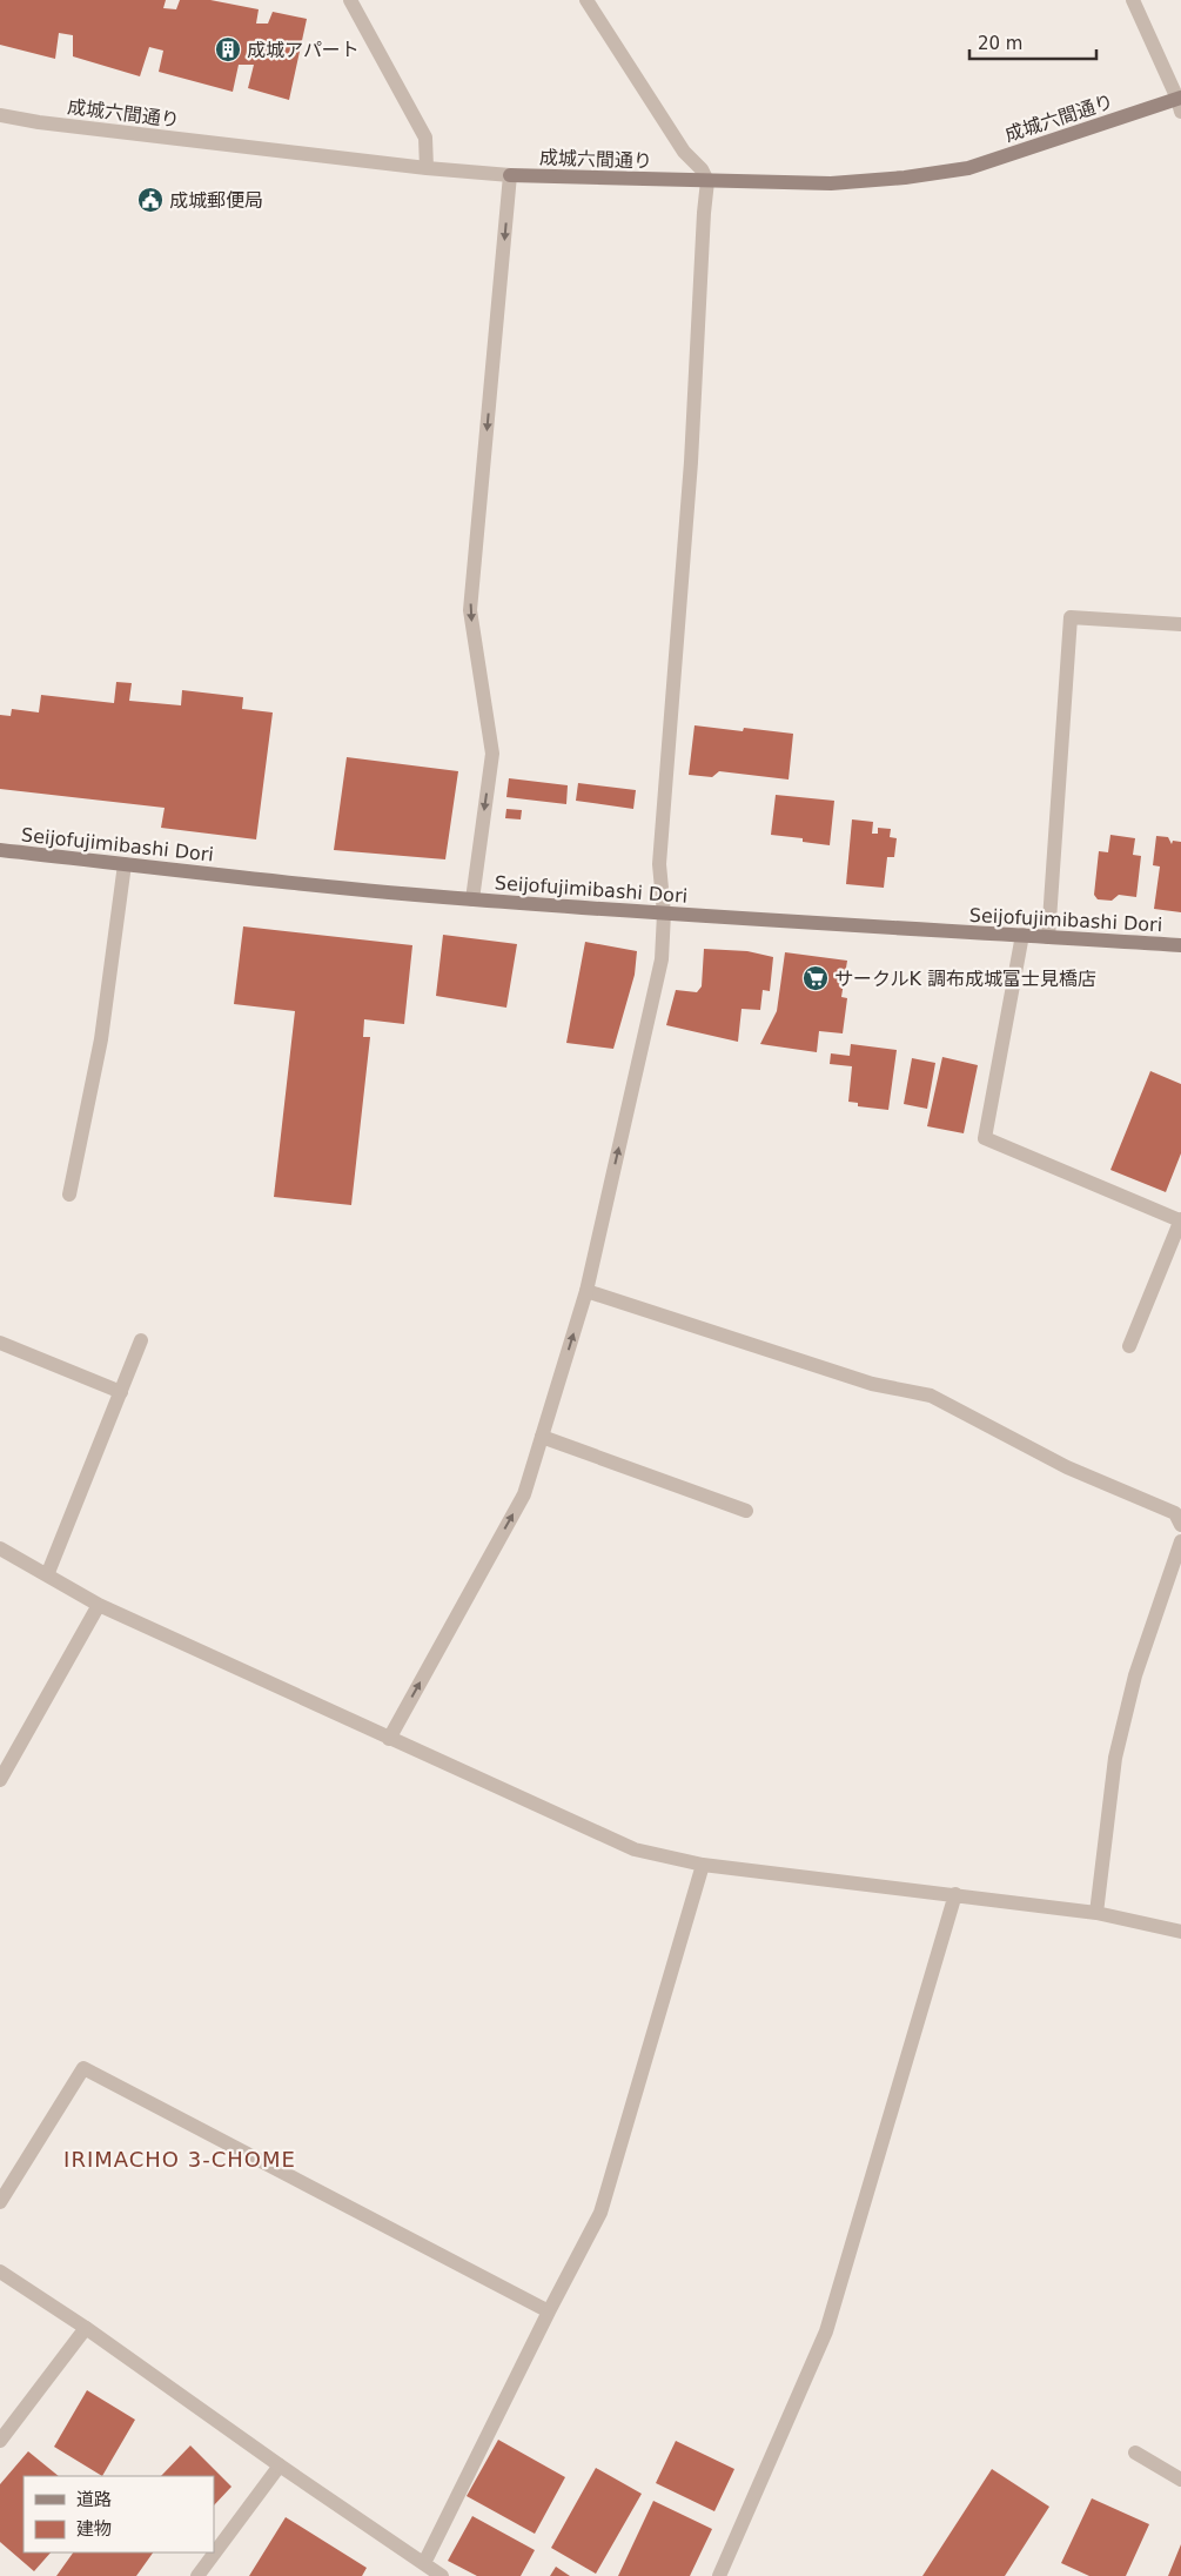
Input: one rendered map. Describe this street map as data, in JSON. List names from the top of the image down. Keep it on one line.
{"streets":{"street":["成城六間通り","Seijofujimibashi Dori"]},"districts":["IRIMACHO 3-CHOME"],"places":{"building":["成城アパート"],"public building":["成城郵便局"],"supermarket":["サークルK 調布成城富士見橋店"]},"legend":["道路","建物"],"scale_bar":"20 m"}
